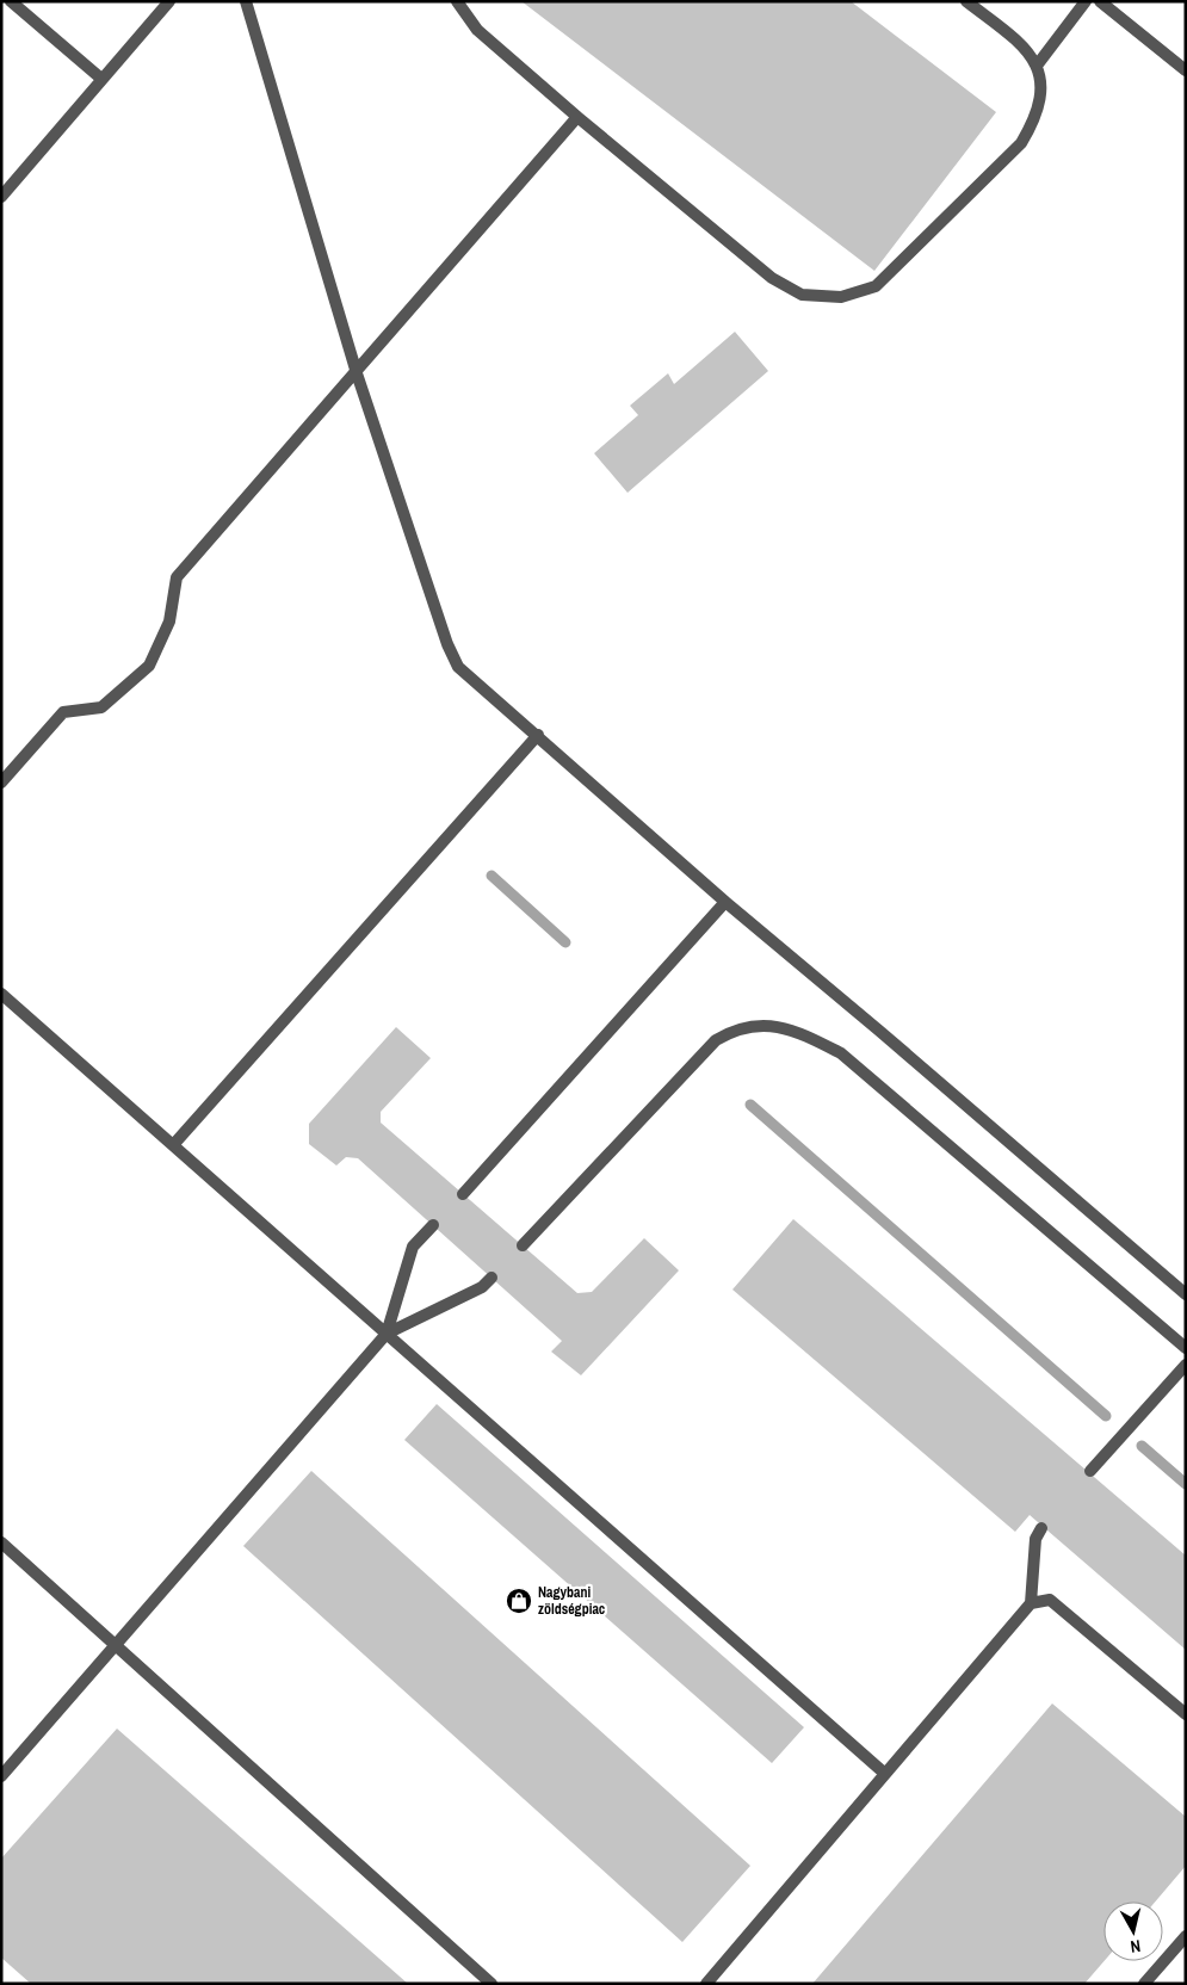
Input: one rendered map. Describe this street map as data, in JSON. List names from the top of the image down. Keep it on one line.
{"places":{"shop":["Nagybani zöldségpiac"]},"north":"bottom"}
